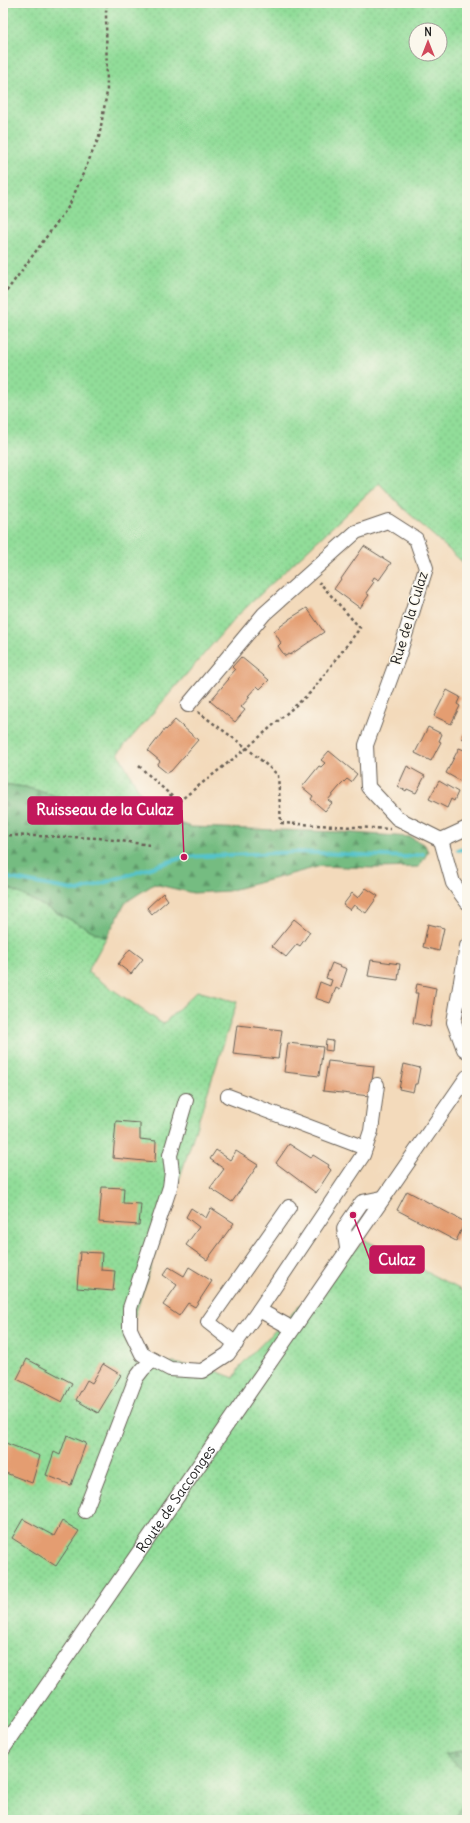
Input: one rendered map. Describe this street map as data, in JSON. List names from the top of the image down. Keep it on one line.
{"streets":{"street":["Rue de la Culaz","Route de Sacconges"]},"places":["Ruisseau de la Culaz","Culaz"],"north":"top"}
